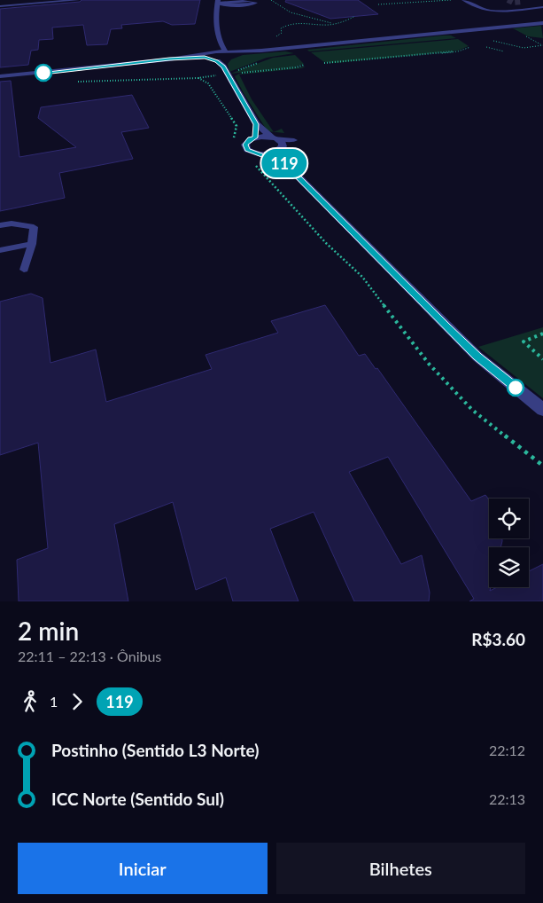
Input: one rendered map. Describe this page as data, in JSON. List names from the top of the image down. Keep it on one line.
{"lines":["bus line 119"],"page":{"on_map":"119","heading":["2 min","22:11 – 22:13 · Ônibus","R$3.60"],"legs":["1","119"],"list":[{"name":"Postinho (Sentido L3 Norte)","value":"22:12"},{"name":"ICC Norte (Sentido Sul)","value":"22:13"}],"buttons":["Iniciar","Bilhetes"]}}
